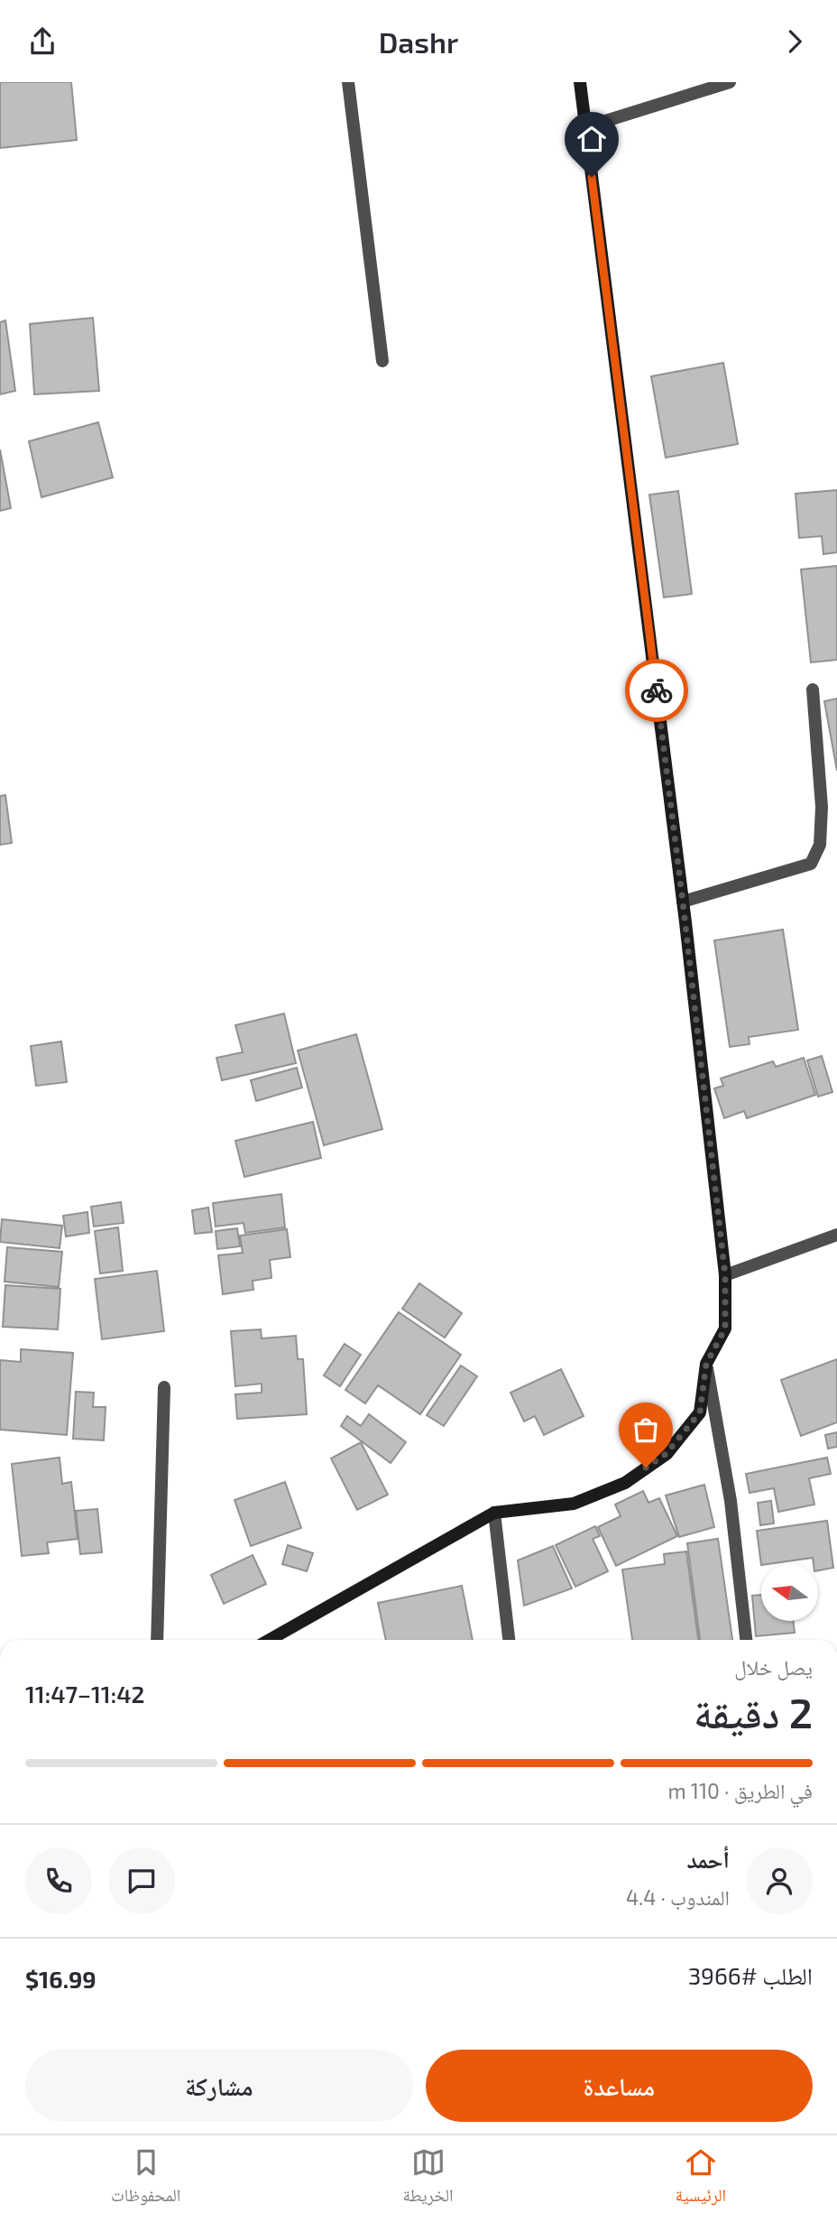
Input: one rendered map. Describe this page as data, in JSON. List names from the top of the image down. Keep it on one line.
{"north":"left","page":{"header":"Dashr","heading":["2 دقيقة","يصل خلال","11:42–11:47"],"panel":["أحمد","المندوب · 4.4","الطلب #3966","$16.99"],"bar":"في الطريق · 110 m","buttons":["مساعدة","مشاركة"],"tabs":["الرئيسية","الخريطة","المحفوظات"]}}
